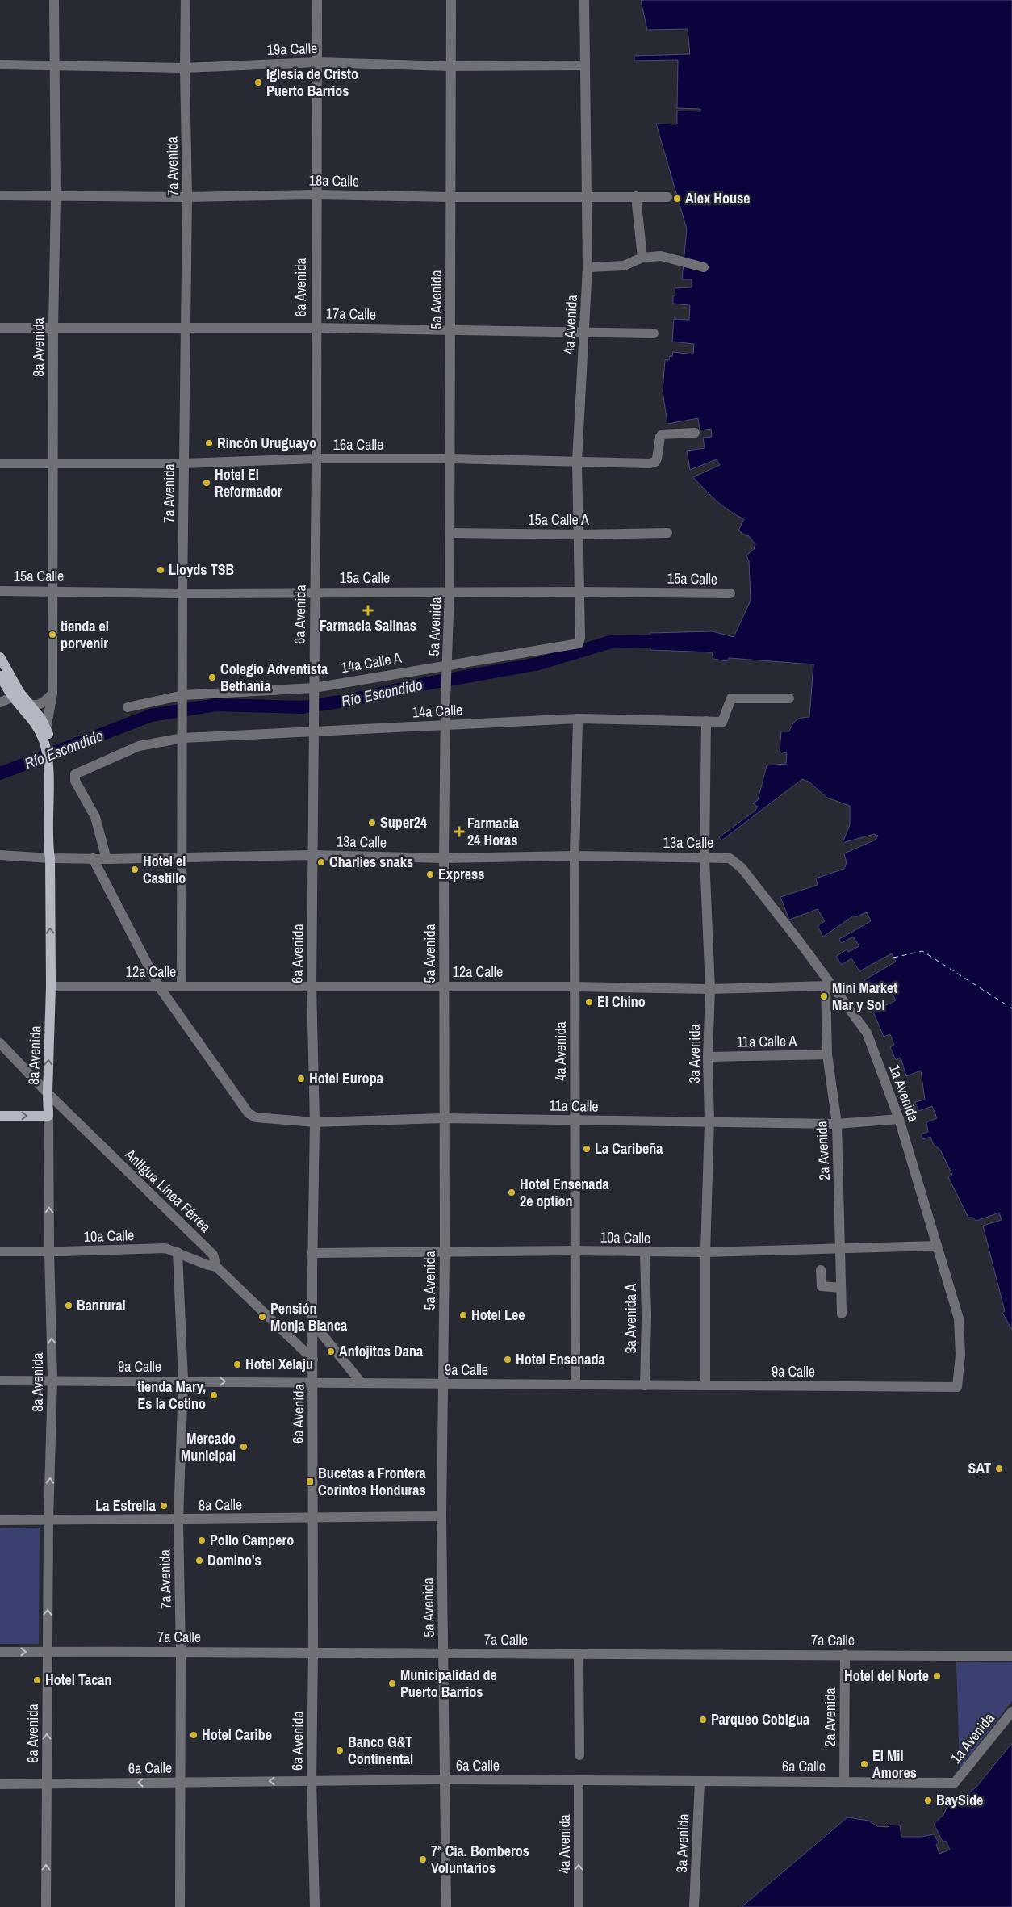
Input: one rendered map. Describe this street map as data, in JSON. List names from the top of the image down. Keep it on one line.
{"streets":{"main road":["8a Avenida"],"street":["19a Calle","7a Avenida","18a Calle","6a Avenida","5a Avenida","17a Calle","4a Avenida","16a Calle","15a Calle A","15a Calle","14a Calle A","14a Calle","13a Calle","12a Calle","11a Calle A","3a Avenida","1a Avenida","11a Calle","2a Avenida","Antigua Línea Férrea","10a Calle","3a Avenida A","9a Calle","8a Calle","7a Calle","6a Calle"]},"crossings":[["19a Calle","7a Avenida"],["19a Calle","6a Avenida"],["19a Calle","5a Avenida"],["19a Calle","4a Avenida"],["19a Calle","8a Avenida"],["7a Avenida","18a Calle"],["7a Avenida","17a Calle"],["7a Avenida","16a Calle"],["7a Avenida","15a Calle"],["7a Avenida","14a Calle A"],["7a Avenida","14a Calle"],["7a Avenida","13a Calle"],["7a Avenida","12a Calle"],["7a Avenida","10a Calle"],["7a Avenida","9a Calle"],["7a Avenida","8a Calle"],["7a Avenida","7a Calle"],["7a Avenida","6a Calle"],["18a Calle","6a Avenida"],["18a Calle","5a Avenida"],["18a Calle","4a Avenida"],["18a Calle","8a Avenida"],["6a Avenida","17a Calle"],["6a Avenida","16a Calle"],["6a Avenida","15a Calle"],["6a Avenida","14a Calle A"],["6a Avenida","14a Calle"],["6a Avenida","13a Calle"],["6a Avenida","12a Calle"],["6a Avenida","11a Calle"],["6a Avenida","Antigua Línea Férrea"],["6a Avenida","10a Calle"],["6a Avenida","9a Calle"],["6a Avenida","8a Calle"],["6a Avenida","7a Calle"],["6a Avenida","6a Calle"],["5a Avenida","17a Calle"],["5a Avenida","16a Calle"],["5a Avenida","15a Calle A"],["5a Avenida","15a Calle"],["5a Avenida","14a Calle A"],["5a Avenida","14a Calle"],["5a Avenida","13a Calle"],["5a Avenida","12a Calle"],["5a Avenida","11a Calle"],["5a Avenida","10a Calle"],["5a Avenida","9a Calle"],["5a Avenida","8a Calle"],["5a Avenida","7a Calle"],["5a Avenida","6a Calle"],["17a Calle","4a Avenida"],["17a Calle","8a Avenida"],["4a Avenida","16a Calle"],["4a Avenida","15a Calle A"],["4a Avenida","15a Calle"],["4a Avenida","14a Calle A"],["4a Avenida","14a Calle"],["4a Avenida","13a Calle"],["4a Avenida","12a Calle"],["4a Avenida","11a Calle"],["4a Avenida","10a Calle"],["4a Avenida","9a Calle"],["4a Avenida","6a Calle"],["8a Avenida","16a Calle"],["8a Avenida","15a Calle"],["8a Avenida","13a Calle"],["8a Avenida","12a Calle"],["8a Avenida","Antigua Línea Férrea"],["8a Avenida","10a Calle"],["8a Avenida","9a Calle"],["8a Avenida","8a Calle"],["8a Avenida","7a Calle"],["8a Avenida","6a Calle"],["14a Calle","13a Calle"],["14a Calle","3a Avenida"],["13a Calle","3a Avenida"],["13a Calle","1a Avenida"],["12a Calle","3a Avenida"],["12a Calle","1a Avenida"],["12a Calle","11a Calle"],["12a Calle","2a Avenida"],["11a Calle A","3a Avenida"],["11a Calle A","2a Avenida"],["3a Avenida","11a Calle"],["3a Avenida","10a Calle"],["3a Avenida","9a Calle"],["3a Avenida","6a Calle"],["1a Avenida","11a Calle"],["1a Avenida","2a Avenida"],["1a Avenida","10a Calle"],["1a Avenida","9a Calle"],["1a Avenida","6a Calle"],["11a Calle","2a Avenida"],["2a Avenida","10a Calle"],["2a Avenida","7a Calle"],["2a Avenida","6a Calle"],["Antigua Línea Férrea","10a Calle"],["10a Calle","3a Avenida A"],["3a Avenida A","9a Calle"]],"one_way":["8a Avenida"],"water":["Río Escondido"],"places":{"other":["Iglesia de Cristo Puerto Barrios","Alex House","Rincón Uruguayo","Hotel El Reformador","Lloyds TSB","tienda el porvenir","Colegio Adventista Bethania","Super24","Charlies snaks","Hotel el Castillo","Express","Mini Market Mar y Sol","El Chino","Hotel Europa","La Caribeña","Hotel Ensenada 2e option","Banrural","Hotel Lee","Pensión Monja Blanca","Antojitos Dana","Hotel Ensenada","Hotel Xelaju","tienda Mary, Es la Cetino","Mercado Municipal","SAT","La Estrella","Pollo Campero","Domino's","Hotel del Norte","Hotel Tacan","Municipalidad de Puerto Barrios","Parqueo Cobigua","Hotel Caribe","Banco G&T Continental","El Mil Amores","BaySide","7ª Cia. Bomberos Voluntarios"],"health":["Farmacia Salinas","Farmacia 24 Horas"],"transit":["Bucetas a Frontera Corintos Honduras"]}}
